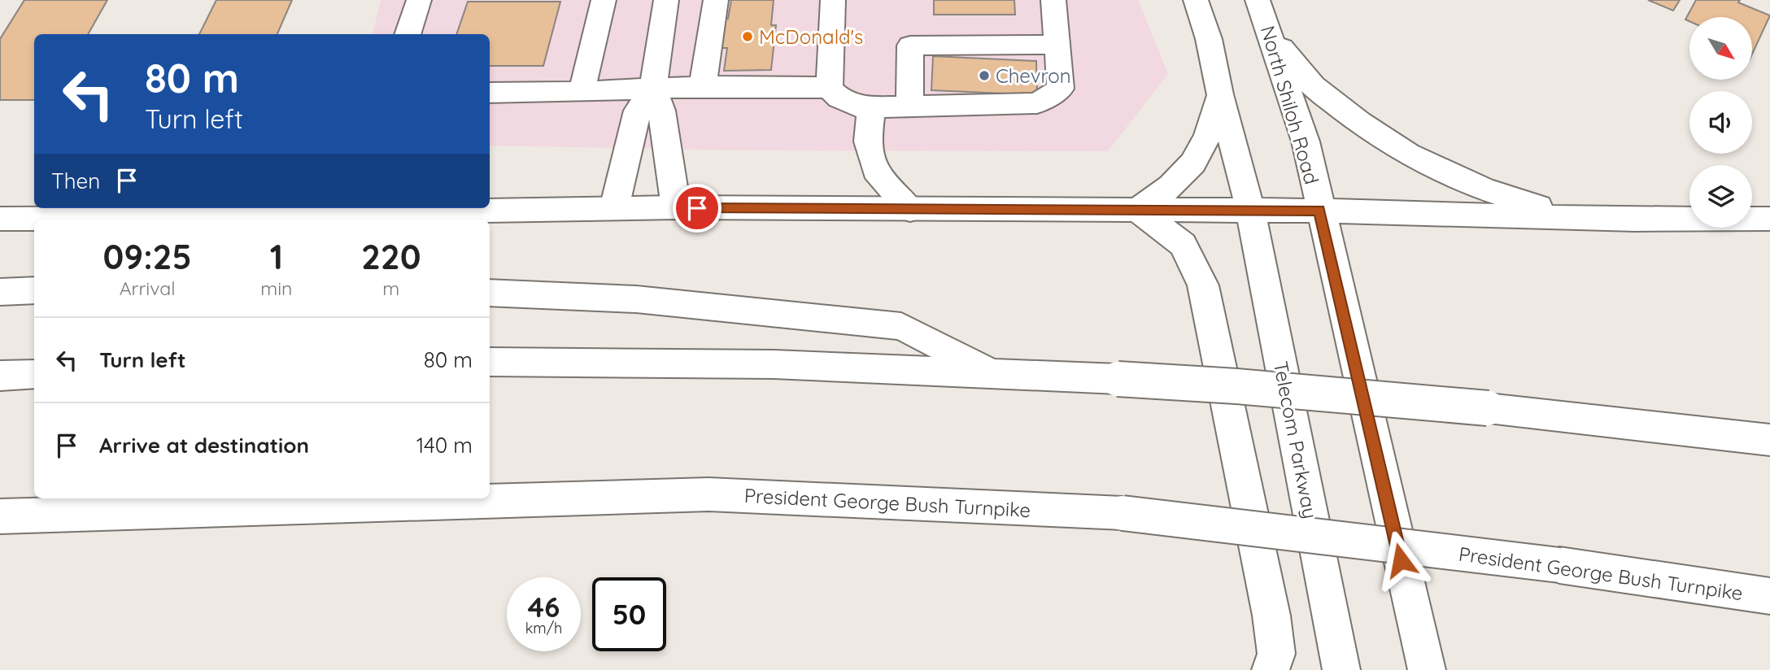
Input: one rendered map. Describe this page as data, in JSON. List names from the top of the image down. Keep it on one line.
{"streets":{"main road":["North Shiloh Road","Telecom Parkway","President George Bush Turnpike"]},"places":["McDonald's","Chevron"],"north":"bottom right","page":{"turn":["80 m","Turn left"],"then":"Then","eta":["09:25","Arrival","1","min","220","m"],"list":[{"name":"Turn left","value":"80 m"},{"name":"Arrive at destination","value":"140 m"}],"speed":"46 km/h","limit":"50"}}
